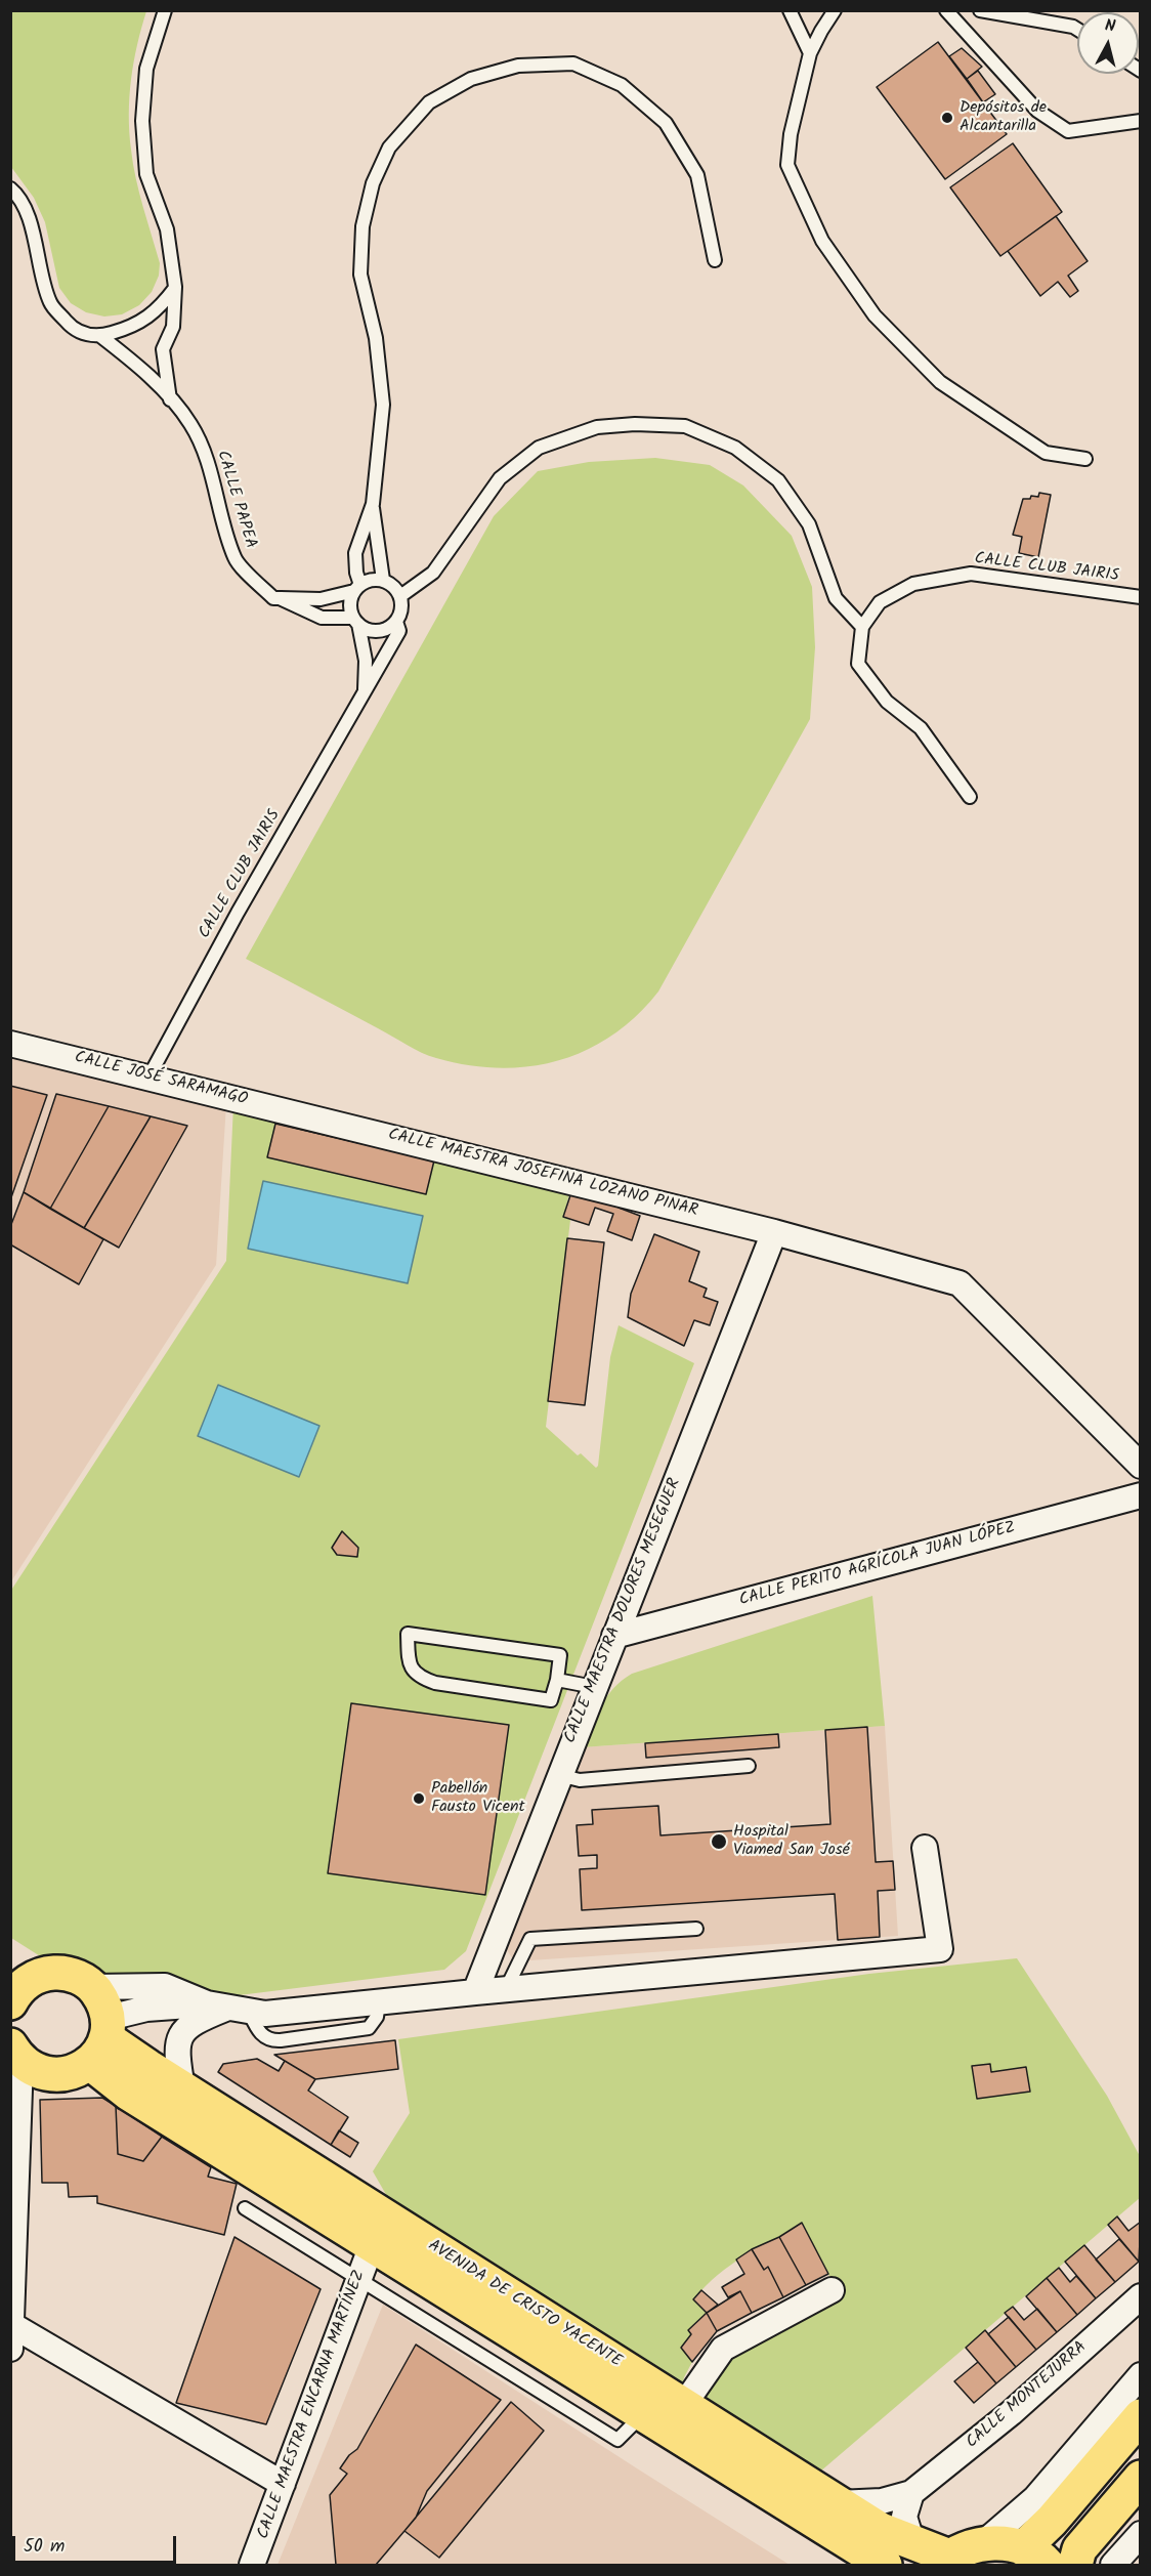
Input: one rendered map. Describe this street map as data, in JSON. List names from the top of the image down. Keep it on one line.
{"streets":{"main road":["AVENIDA DE CRISTO YACENTE"],"street":["CALLE JOSÉ SARAMAGO","CALLE MAESTRA JOSEFINA LOZANO PINAR","CALLE PERITO AGRÍCOLA JUAN LÓPEZ","CALLE MAESTRA DOLORES MESEGUER","CALLE MONTEJURRA","CALLE MAESTRA ENCARNA MARTÍNEZ"],"lane":["CALLE PAPEA","CALLE CLUB JAIRIS"]},"crossings":[["CALLE PAPEA","CALLE CLUB JAIRIS"],["CALLE CLUB JAIRIS","CALLE JOSÉ SARAMAGO"],["CALLE JOSÉ SARAMAGO","CALLE MAESTRA JOSEFINA LOZANO PINAR"],["CALLE MAESTRA JOSEFINA LOZANO PINAR","CALLE MAESTRA DOLORES MESEGUER"],["CALLE PERITO AGRÍCOLA JUAN LÓPEZ","CALLE MAESTRA DOLORES MESEGUER"],["AVENIDA DE CRISTO YACENTE","CALLE MAESTRA ENCARNA MARTÍNEZ"]],"places":["Depósitos de Alcantarilla","Pabellón Fausto Vicent","Hospital Viamed San José"],"scale_bar":"50 m","north":"top"}
